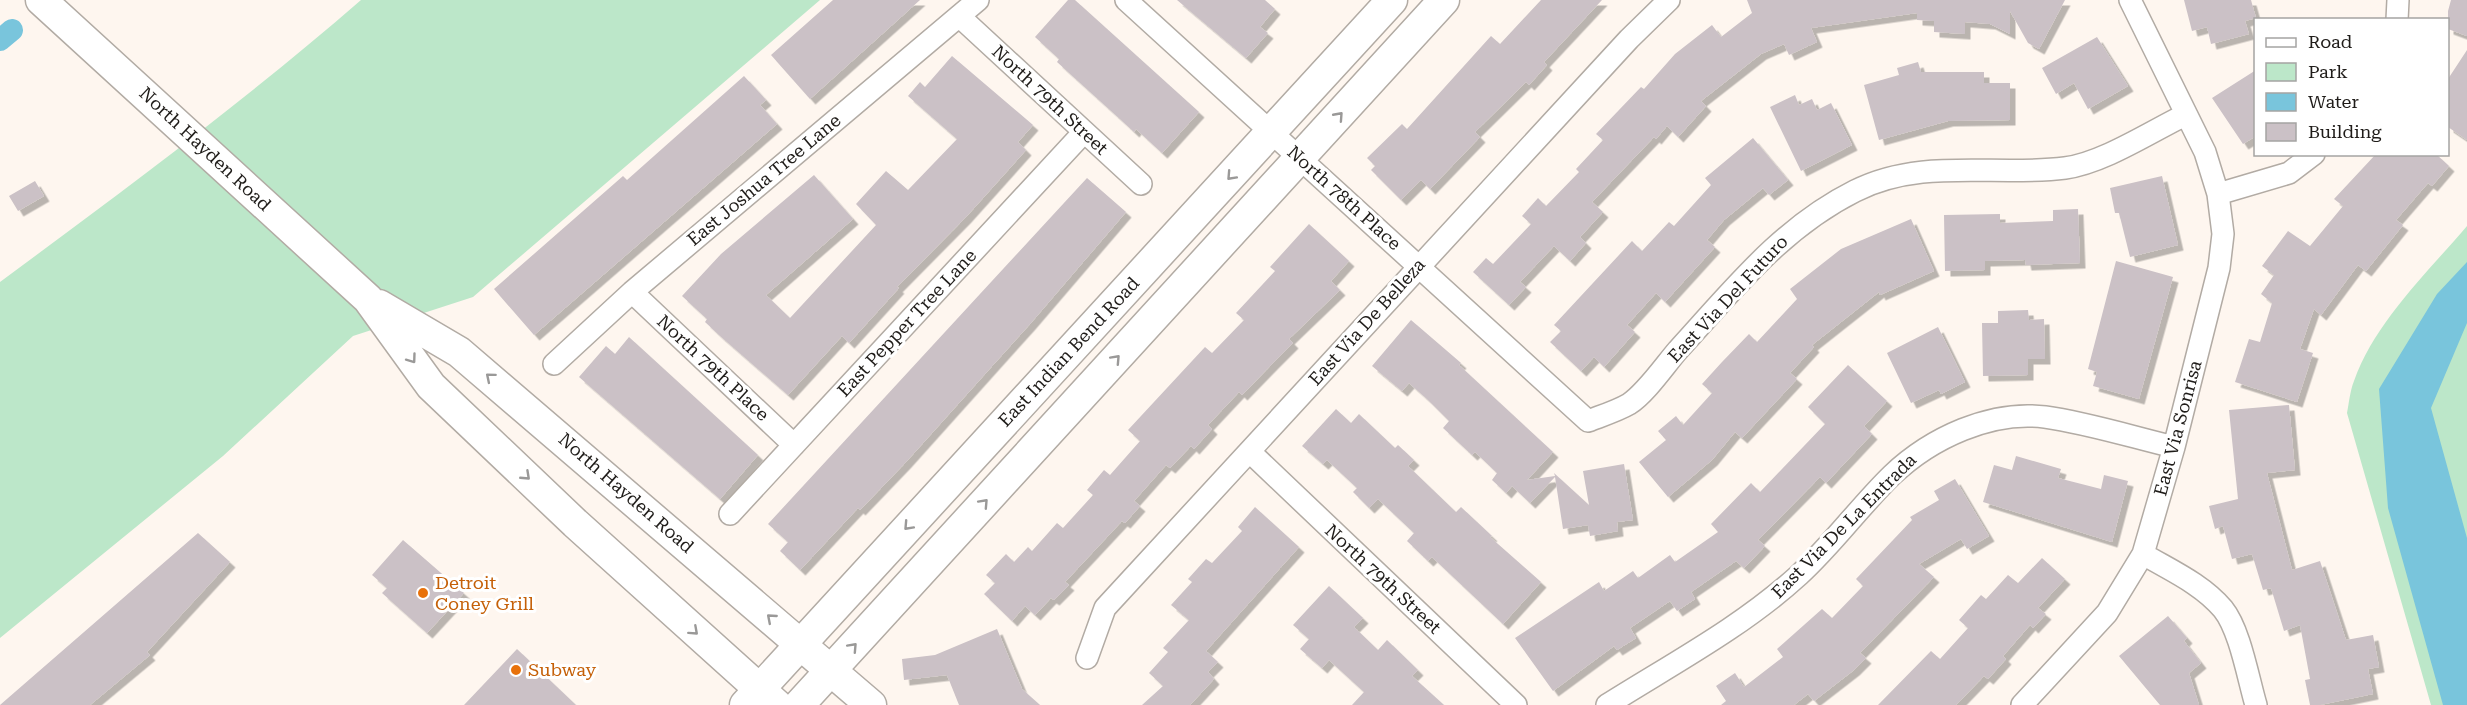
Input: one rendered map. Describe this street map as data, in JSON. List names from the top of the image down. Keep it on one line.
{"streets":{"main road":["North Hayden Road","East Indian Bend Road"],"street":["North 79th Street","East Joshua Tree Lane","North 78th Place","East Via Del Futuro","East Via De Belleza","East Pepper Tree Lane","North 79th Place","East Via Sonrisa","East Via De La Entrada"]},"crossings":[["North 79th Street","East Joshua Tree Lane"],["North 79th Street","East Via De Belleza"],["North 79th Street","East Pepper Tree Lane"],["North Hayden Road","East Indian Bend Road"],["East Joshua Tree Lane","North 79th Place"],["North 78th Place","East Via Del Futuro"],["North 78th Place","East Via De Belleza"],["North 78th Place","East Indian Bend Road"],["East Via Del Futuro","East Via Sonrisa"],["East Pepper Tree Lane","North 79th Place"],["East Via Sonrisa","East Via De La Entrada"]],"places":["Detroit Coney Grill","Subway"],"legend":["Road","Park","Water","Building"]}
